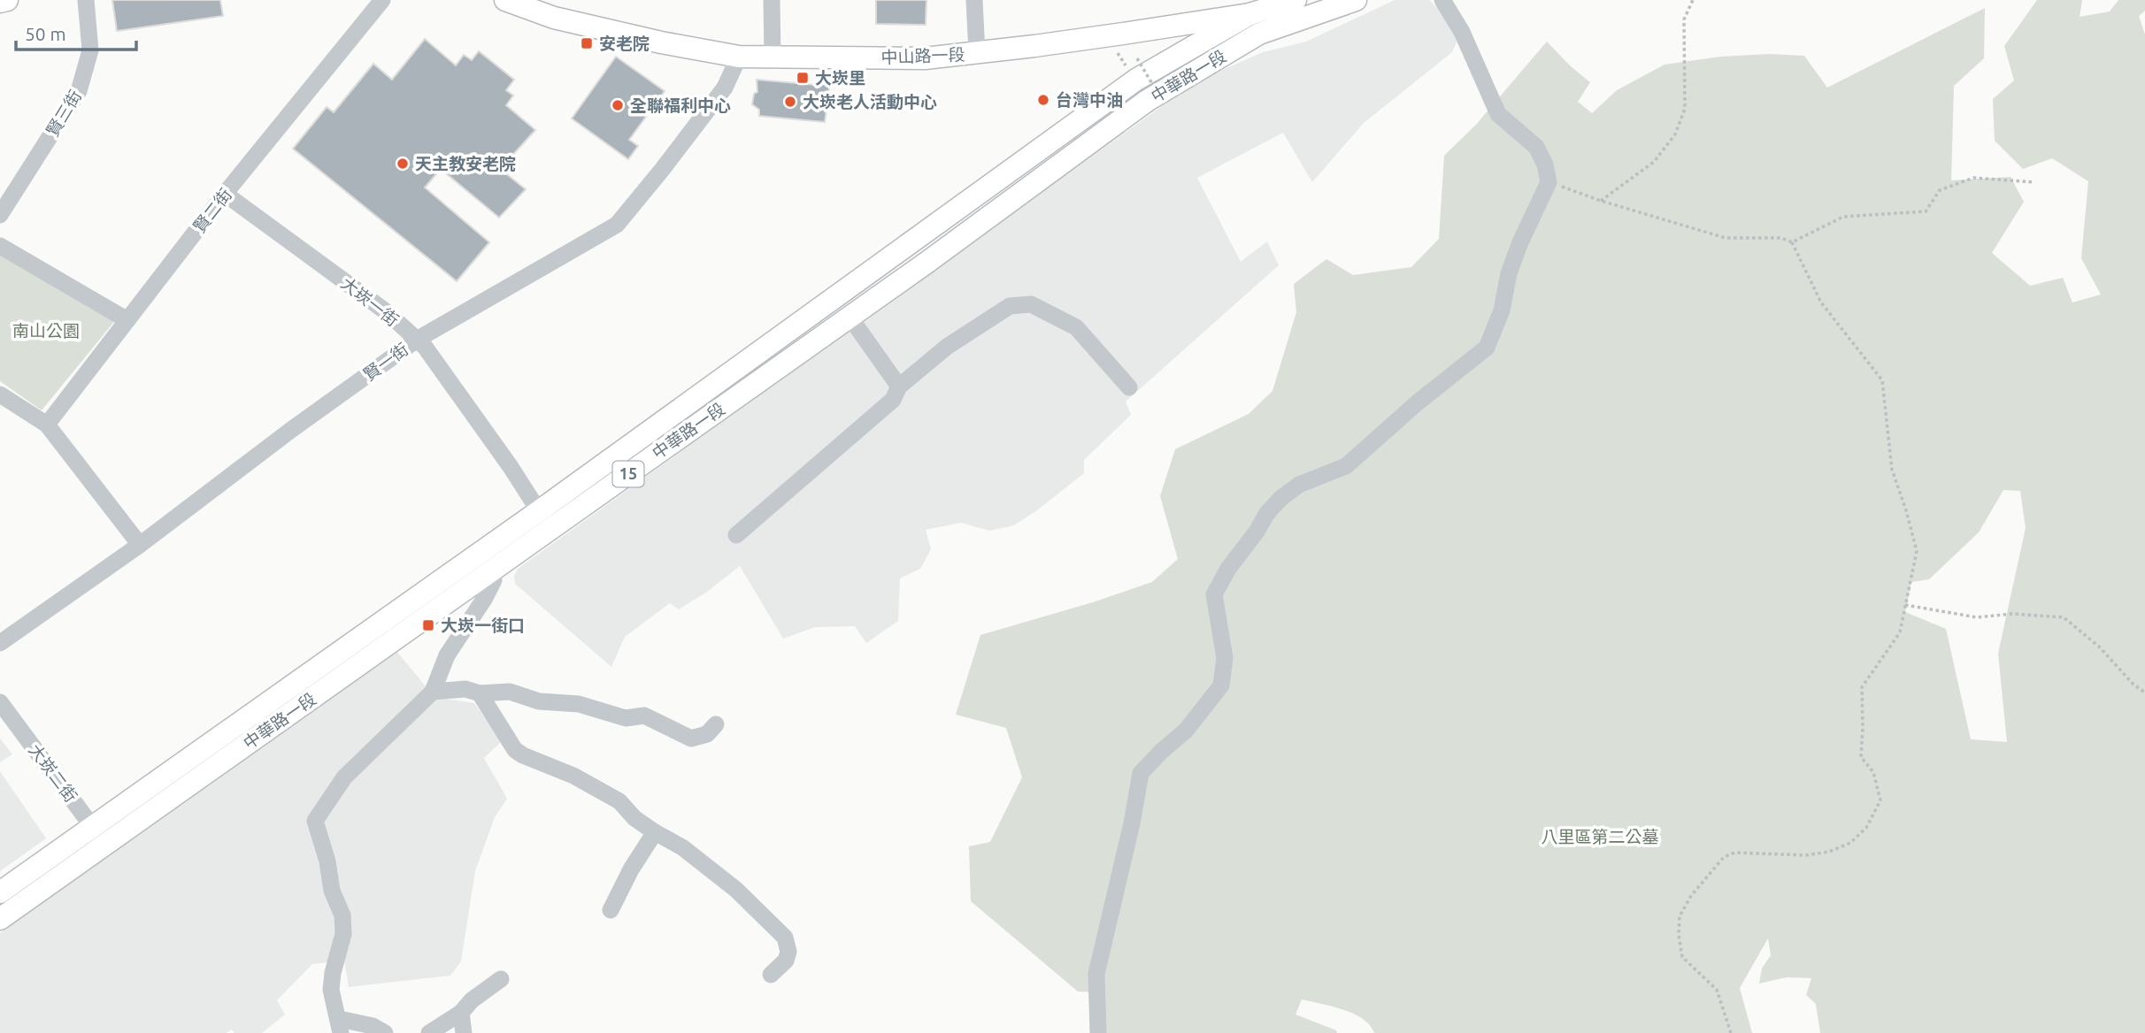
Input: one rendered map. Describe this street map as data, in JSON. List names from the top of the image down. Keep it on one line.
{"streets":{"main road":["中山路一段","中華路一段","15"],"street":["賢三街","賢二街","大崁一街","賢一街","大崁二街"]},"crossings":[["中山路一段","中華路一段"],["中山路一段","賢一街"],["中山路一段","15"],["中華路一段","大崁一街"],["中華路一段","15"],["中華路一段","大崁二街"],["賢二街","大崁一街"],["大崁一街","賢一街"]],"parks":["南山公園","八里區第二公墓"],"places":{"transit":["安老院","大崁里","大崁一街口"],"other":["台灣中油","大崁老人活動中心","全聯福利中心","天主教安老院"]},"scale_bar":"50 m"}
